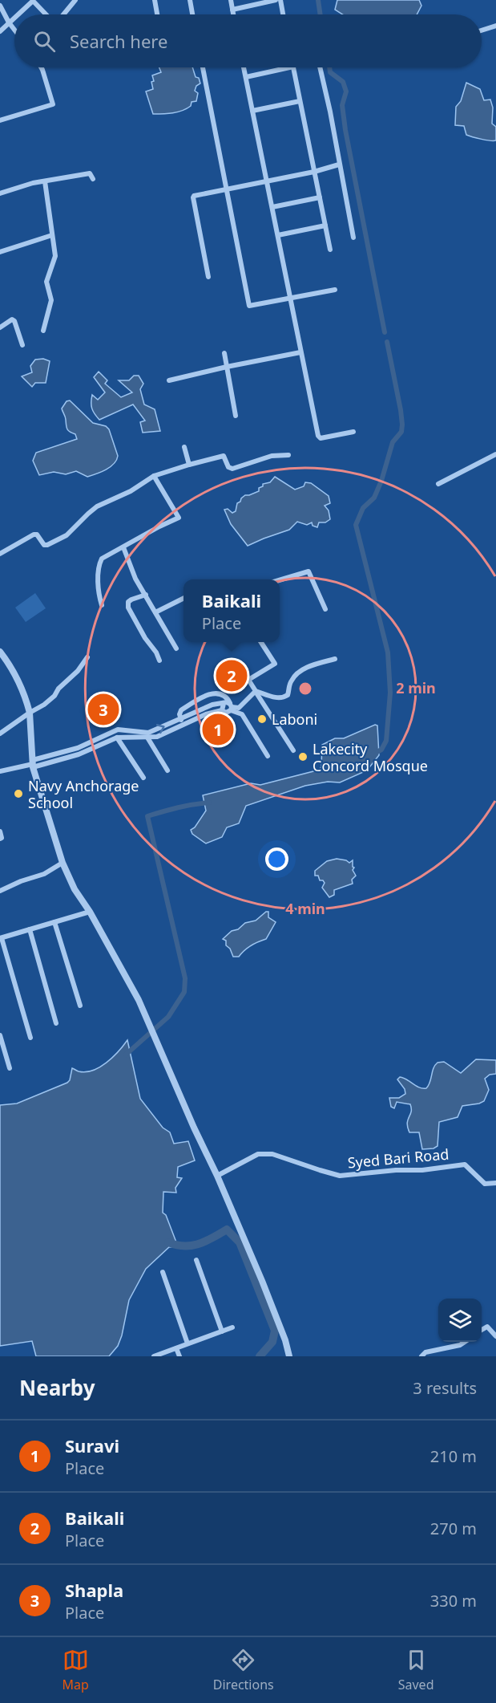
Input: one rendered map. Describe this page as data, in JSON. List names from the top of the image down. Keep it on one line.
{"streets":{"street":["Syed Bari Road"]},"places":["Laboni","Lakecity Concord Mosque","Navy Anchorage School"],"page":{"search":"Search here","popup":["Baikali","Place"],"pins":["2","3","1"],"heading":["Nearby","3 results"],"list":[{"mark":"1","name":"Suravi","note":"Place","value":"210 m"},{"mark":"2","name":"Baikali","note":"Place","value":"270 m"},{"mark":"3","name":"Shapla","note":"Place","value":"330 m"}],"nav":["Map","Directions","Saved"]},"rings":["2 min","4 min"]}
